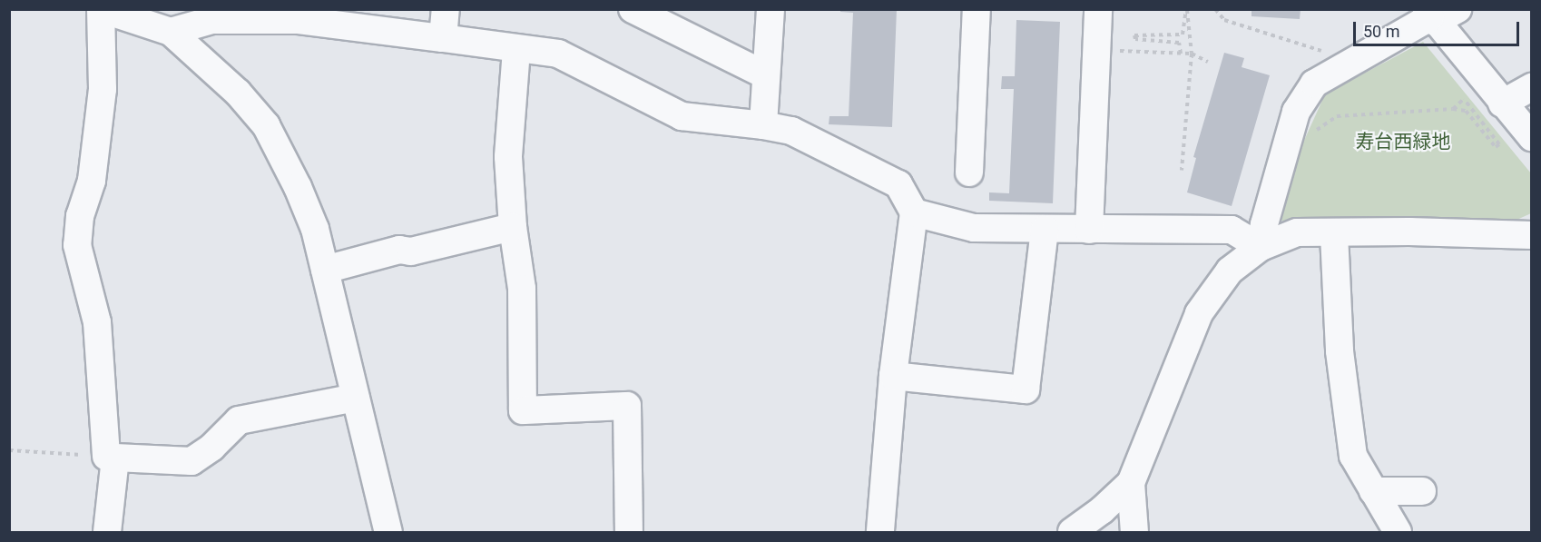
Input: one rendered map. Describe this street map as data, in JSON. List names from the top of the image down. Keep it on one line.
{"parks":["寿台西緑地"],"scale_bar":"50 m"}
